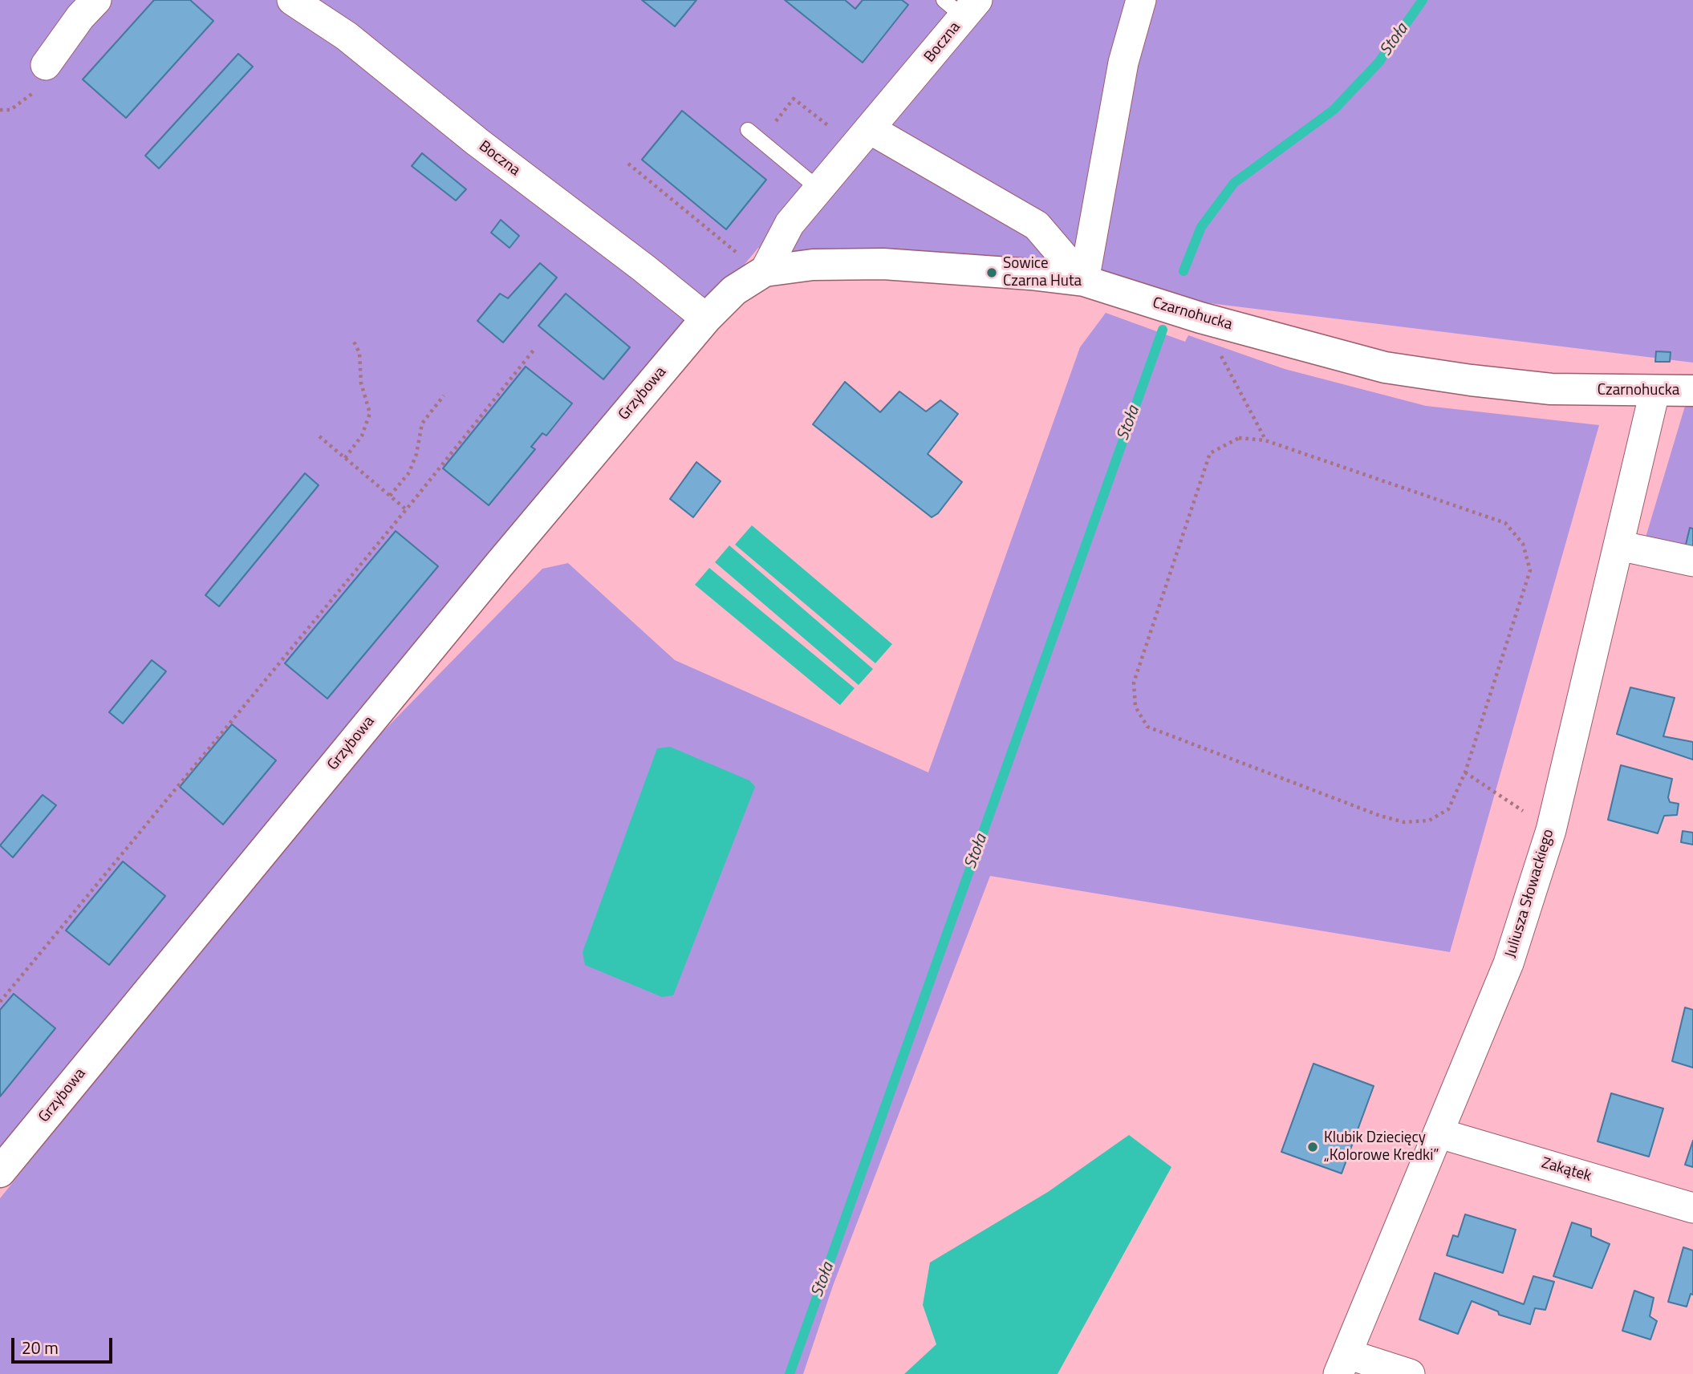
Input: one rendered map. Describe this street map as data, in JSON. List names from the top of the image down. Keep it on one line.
{"streets":{"street":["Boczna","Czarnohucka","Grzybowa","Juliusza Słowackiego","Zakątek"]},"crossings":[["Boczna","Czarnohucka"],["Boczna","Grzybowa"],["Czarnohucka","Grzybowa"],["Czarnohucka","Juliusza Słowackiego"],["Juliusza Słowackiego","Zakątek"]],"water":["Stoła"],"places":["Sowice Czarna Huta","Klubik Dziecięcy „Kolorowe Kredki”"],"scale_bar":"20 m"}
